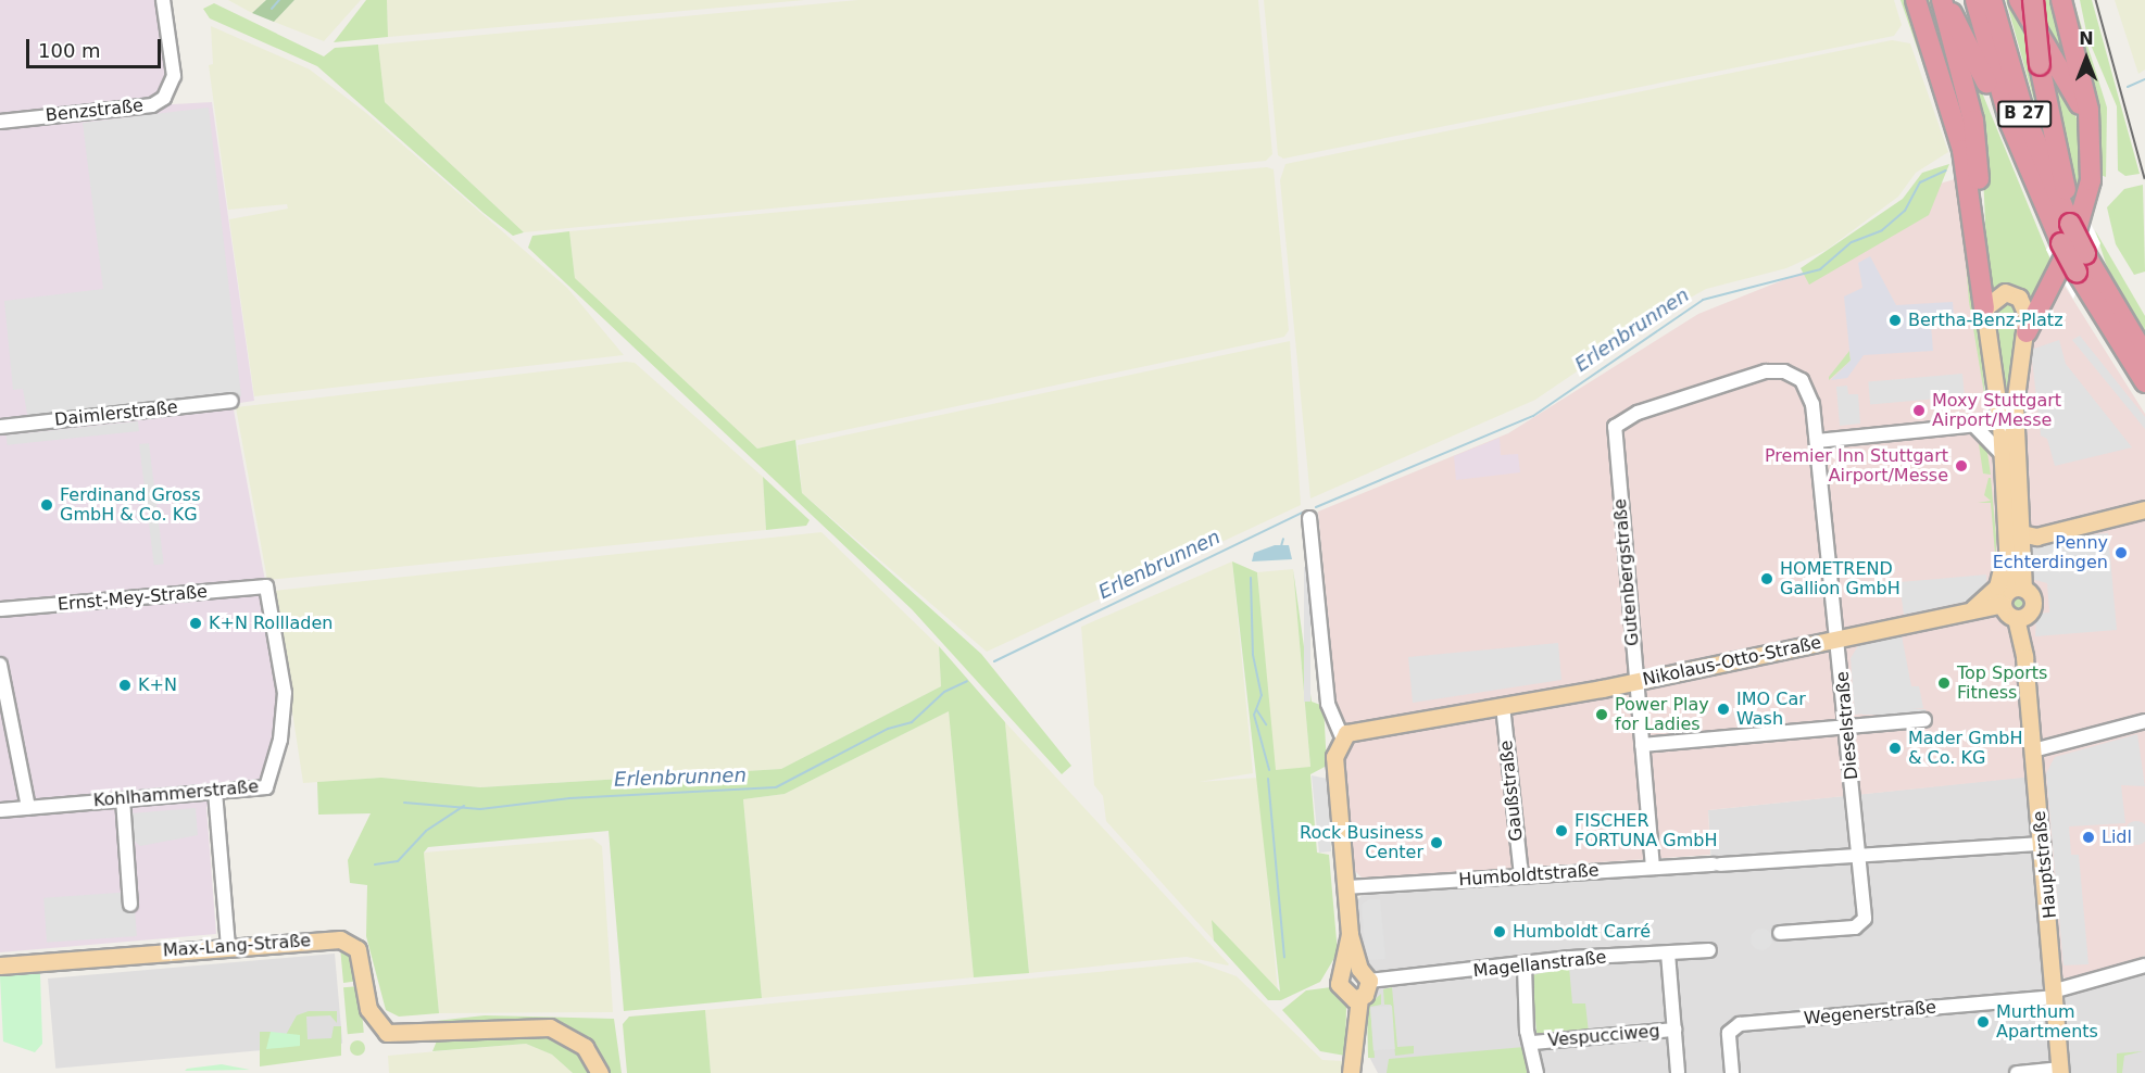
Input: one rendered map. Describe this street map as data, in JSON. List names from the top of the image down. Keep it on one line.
{"streets":{"highway":["B 27"],"main road":["Nikolaus-Otto-Straße","Hauptstraße","Max-Lang-Straße"],"street":["Benzstraße","Daimlerstraße","Gutenbergstraße","Ernst-Mey-Straße","Dieselstraße","Gaußstraße","Kohlhammerstraße","Humboldtstraße","Magellanstraße","Wegenerstraße","Vespucciweg"]},"crossings":[["Gutenbergstraße","Nikolaus-Otto-Straße"],["Gutenbergstraße","Dieselstraße"],["Gutenbergstraße","Humboldtstraße"],["Ernst-Mey-Straße","Kohlhammerstraße"],["Nikolaus-Otto-Straße","Dieselstraße"],["Nikolaus-Otto-Straße","Gaußstraße"],["Nikolaus-Otto-Straße","Hauptstraße"],["Dieselstraße","Humboldtstraße"],["Gaußstraße","Humboldtstraße"],["Hauptstraße","Humboldtstraße"],["Hauptstraße","Wegenerstraße"]],"water":["Erlenbrunnen"],"places":["Bertha-Benz-Platz","Moxy Stuttgart Airport/Messe","Premier Inn Stuttgart Airport/Messe","Ferdinand Gross GmbH & Co. KG","Penny Echterdingen","HOMETREND Gallion GmbH","K+N Rollladen","Top Sports Fitness","K+N","IMO Car Wash","Power Play for Ladies","Mader GmbH & Co. KG","FISCHER FORTUNA GmbH","Lidl","Rock Business Center","Humboldt Carré","Murthum Apartments"],"scale_bar":"100 m","north":"top"}
